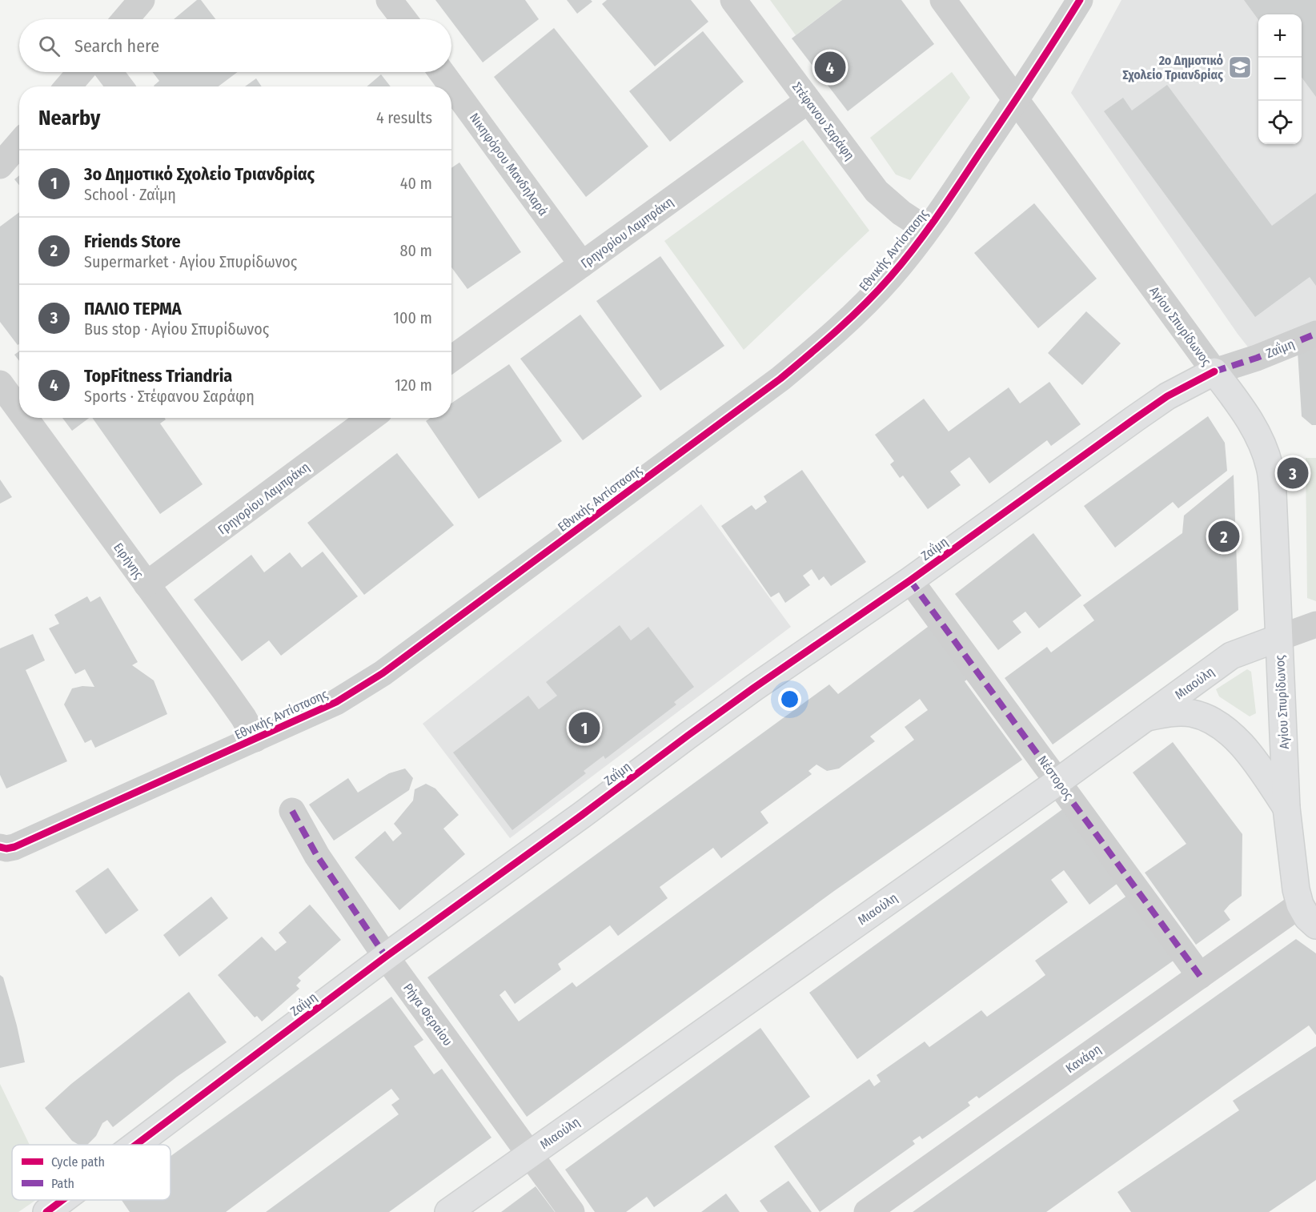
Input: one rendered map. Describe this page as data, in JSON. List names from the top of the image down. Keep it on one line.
{"streets":{"street":["Στέφανου Σαράφη","Νικηφόρου Μανδηλαρά","Γρηγορίου Λαμπράκη","Εθνικής Αντίστασης","Αγίου Σπυρίδωνος","Ζαΐμη","Ειρήνης","Μιαούλη","Νέστορος","Ρήγα Φεραίου","Κανάρη"]},"crossings":[["Στέφανου Σαράφη","Γρηγορίου Λαμπράκη"],["Στέφανου Σαράφη","Εθνικής Αντίστασης"],["Νικηφόρου Μανδηλαρά","Γρηγορίου Λαμπράκη"],["Γρηγορίου Λαμπράκη","Ειρήνης"],["Εθνικής Αντίστασης","Αγίου Σπυρίδωνος"],["Εθνικής Αντίστασης","Ειρήνης"],["Αγίου Σπυρίδωνος","Ζαΐμη"],["Αγίου Σπυρίδωνος","Μιαούλη"],["Αγίου Σπυρίδωνος","Κανάρη"],["Ζαΐμη","Νέστορος"],["Ζαΐμη","Ρήγα Φεραίου"],["Μιαούλη","Νέστορος"],["Μιαούλη","Ρήγα Φεραίου"],["Νέστορος","Κανάρη"]],"places":{"school or university":["2ο Δημοτικό Σχολείο Τριανδρίας"]},"legend":["Cycle path","Path"],"page":{"map_buttons":["+","−"],"search":"Search here","pins":["4","3","2","1"],"heading":["Nearby","4 results"],"list":[{"mark":"1","name":"3ο Δημοτικό Σχολείο Τριανδρίας","note":"School · Ζαΐμη","value":"40 m"},{"mark":"2","name":"Friends Store","note":"Supermarket · Αγίου Σπυρίδωνος","value":"80 m"},{"mark":"3","name":"ΠΑΛΙΟ ΤΕΡΜΑ","note":"Bus stop · Αγίου Σπυρίδωνος","value":"100 m"},{"mark":"4","name":"TopFitness Triandria","note":"Sports · Στέφανου Σαράφη","value":"120 m"}]}}
